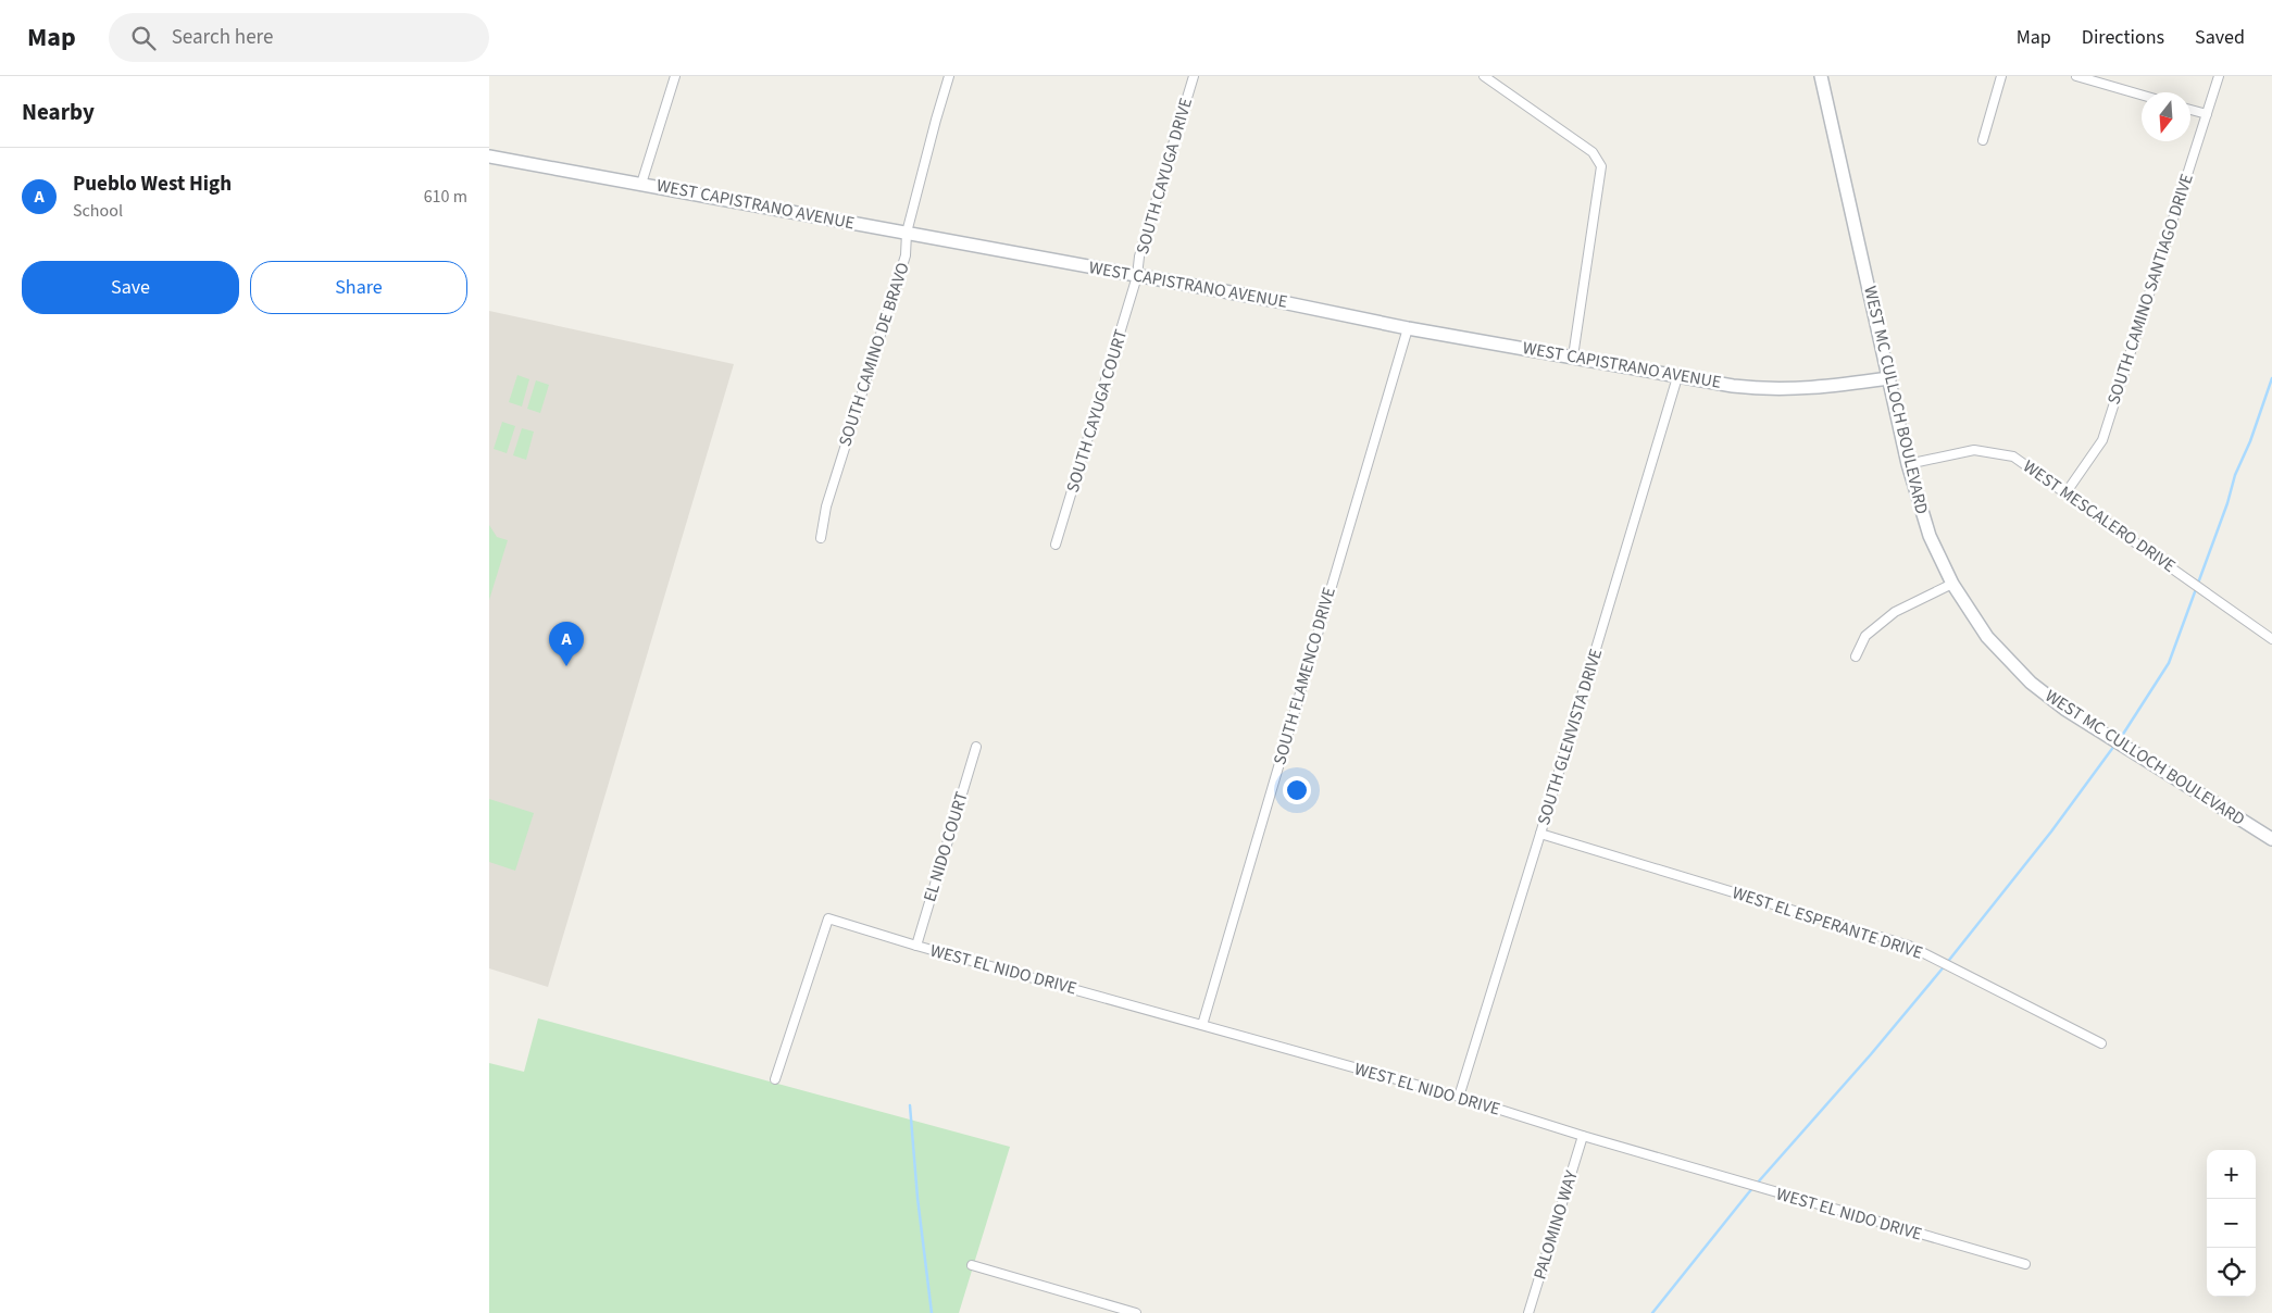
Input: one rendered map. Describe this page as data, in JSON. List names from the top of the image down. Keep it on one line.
{"streets":{"street":["SOUTH CAYUGA DRIVE","WEST CAPISTRANO AVENUE","SOUTH CAMINO SANTIAGO DRIVE","SOUTH CAMINO DE BRAVO","WEST MC CULLOCH BOULEVARD","SOUTH CAYUGA COURT","WEST MESCALERO DRIVE","SOUTH FLAMENCO DRIVE","SOUTH GLENVISTA DRIVE","EL NIDO COURT","WEST EL ESPERANTE DRIVE","WEST EL NIDO DRIVE","PALOMINO WAY"]},"crossings":[["SOUTH CAYUGA DRIVE","WEST CAPISTRANO AVENUE"],["SOUTH CAYUGA DRIVE","SOUTH CAYUGA COURT"],["WEST CAPISTRANO AVENUE","SOUTH CAMINO DE BRAVO"],["WEST CAPISTRANO AVENUE","WEST MC CULLOCH BOULEVARD"],["WEST CAPISTRANO AVENUE","SOUTH CAYUGA COURT"],["WEST CAPISTRANO AVENUE","SOUTH FLAMENCO DRIVE"],["WEST CAPISTRANO AVENUE","SOUTH GLENVISTA DRIVE"],["SOUTH CAMINO SANTIAGO DRIVE","WEST MESCALERO DRIVE"],["WEST MC CULLOCH BOULEVARD","WEST MESCALERO DRIVE"],["SOUTH FLAMENCO DRIVE","WEST EL NIDO DRIVE"],["SOUTH GLENVISTA DRIVE","WEST EL ESPERANTE DRIVE"],["SOUTH GLENVISTA DRIVE","WEST EL NIDO DRIVE"],["EL NIDO COURT","WEST EL NIDO DRIVE"],["WEST EL NIDO DRIVE","PALOMINO WAY"]],"north":"bottom","page":{"header":"Map","search":"Search here","nav":["Map","Directions","Saved"],"heading":"Nearby","list":[{"mark":"A","name":"Pueblo West High","note":"School","value":"610 m"}],"buttons":["Save","Share"],"pins":"A","map_buttons":["+","−"]}}
